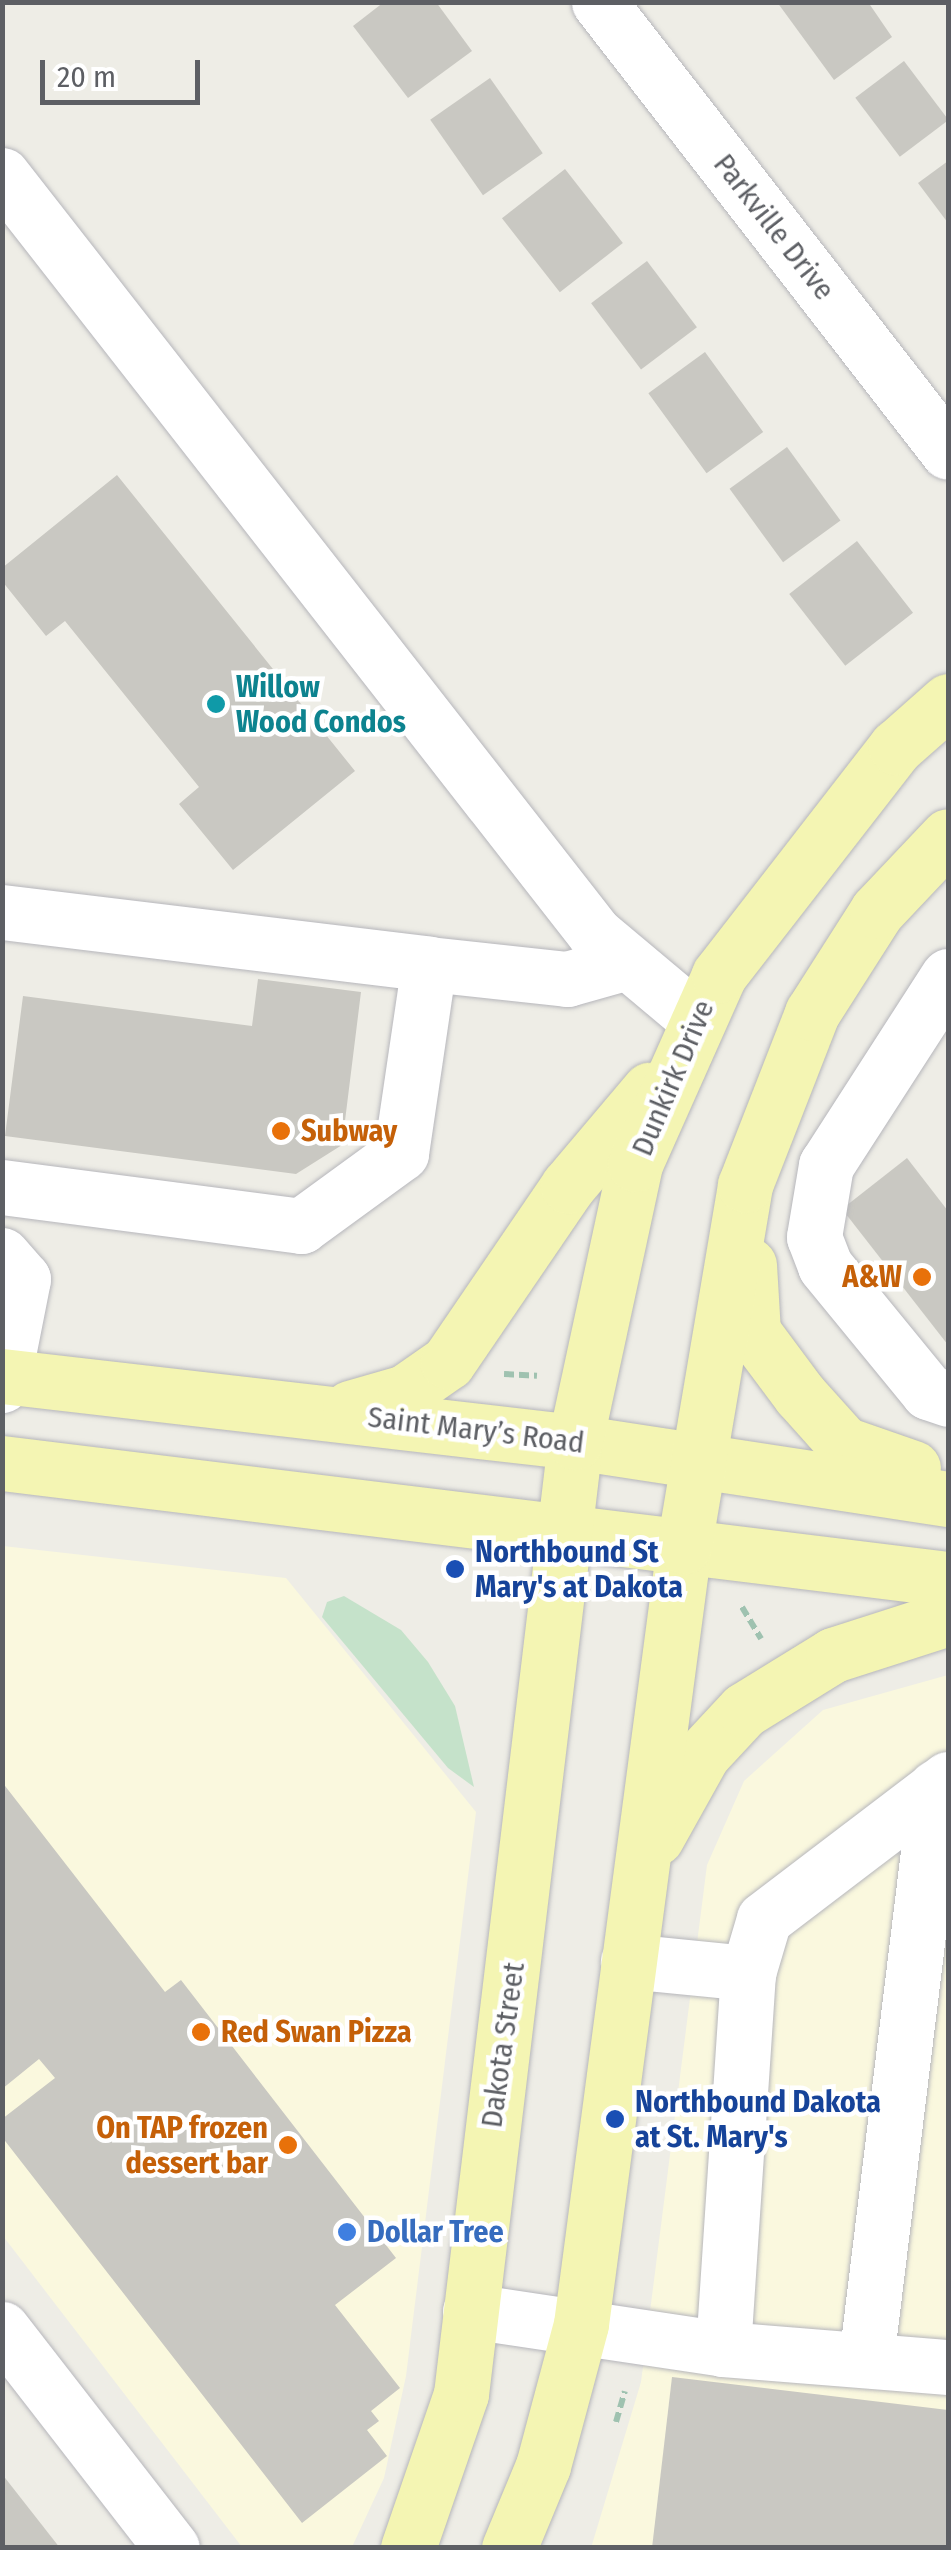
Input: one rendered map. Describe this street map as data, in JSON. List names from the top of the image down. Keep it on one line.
{"streets":{"main road":["Dunkirk Drive","Saint Mary’s Road","Dakota Street"],"street":["Parkville Drive"]},"crossings":[["Dunkirk Drive","Saint Mary’s Road"],["Dunkirk Drive","Dakota Street"]],"places":["Willow Wood Condos","Subway","A&W","Northbound St Mary's at Dakota","Red Swan Pizza","Northbound Dakota at St. Mary's","On TAP frozen dessert bar","Dollar Tree"],"scale_bar":"20 m"}
